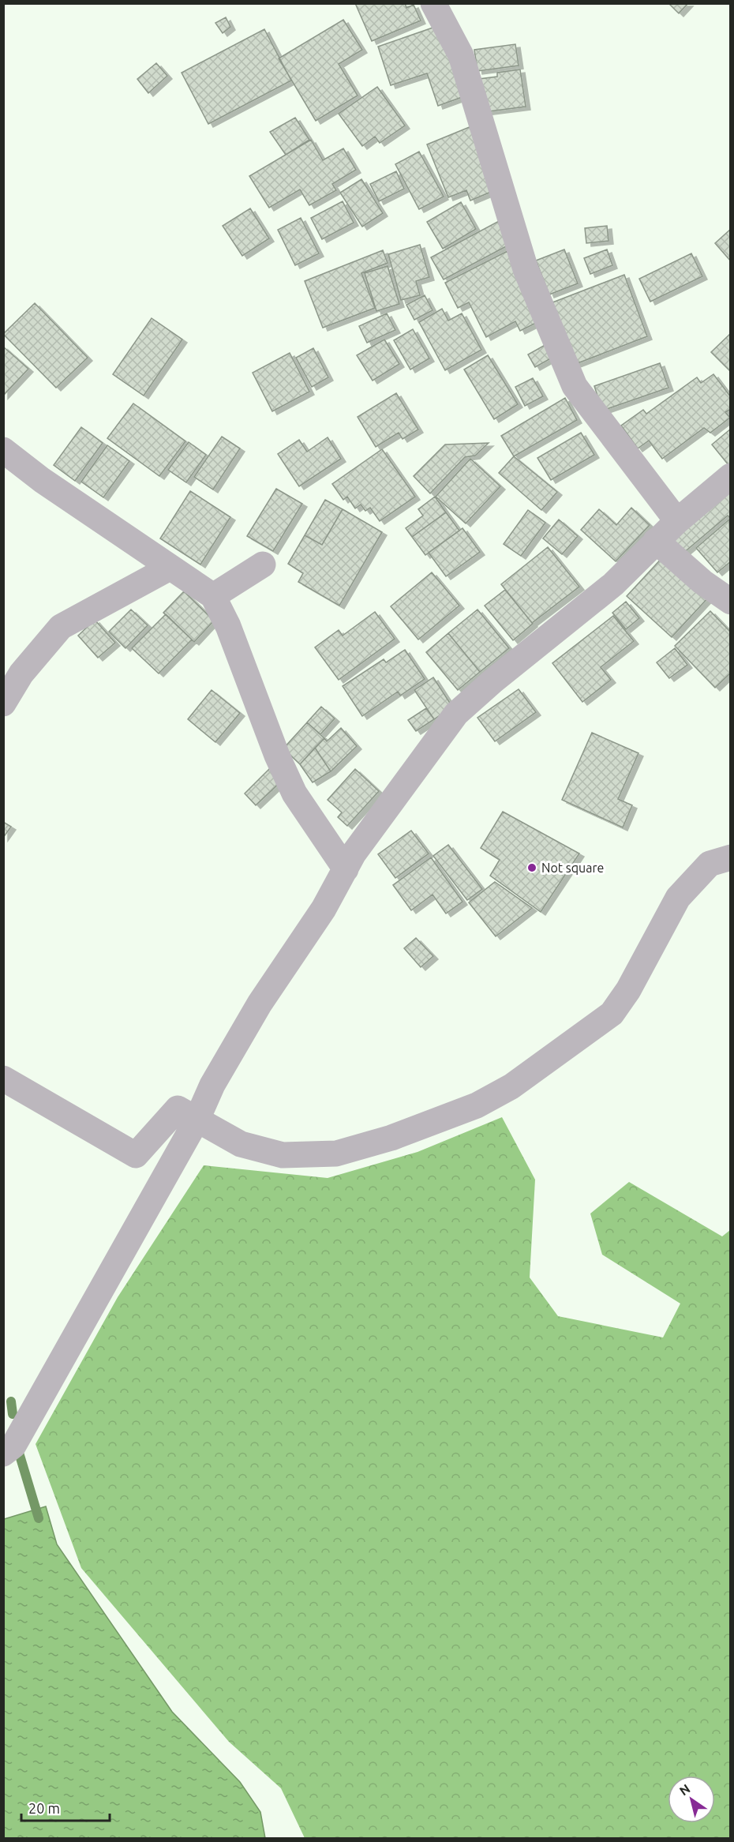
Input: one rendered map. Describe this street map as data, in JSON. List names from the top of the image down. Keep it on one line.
{"places":["Not square"],"scale_bar":"20 m","north":"top left"}
